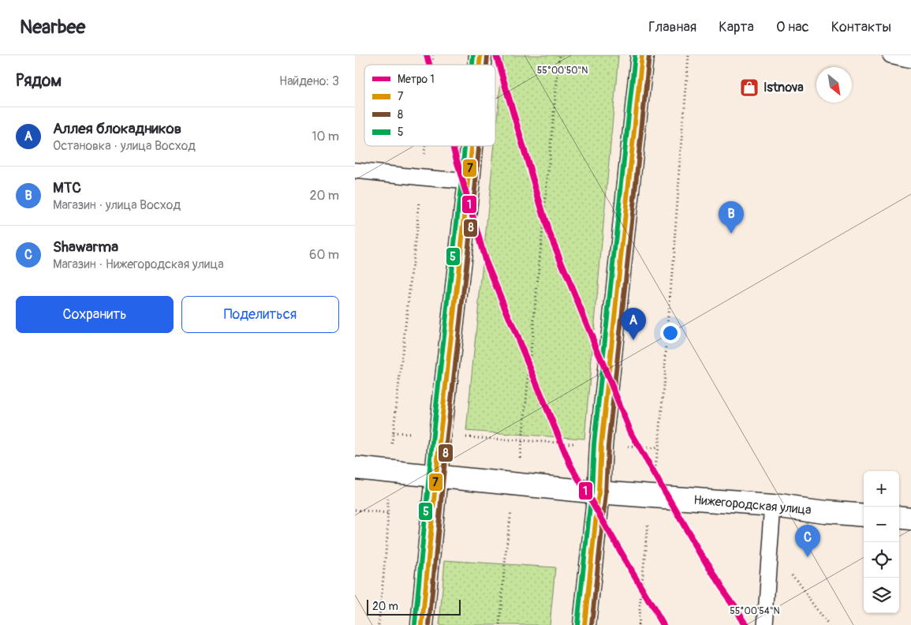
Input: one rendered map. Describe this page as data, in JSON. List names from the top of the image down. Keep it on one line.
{"streets":{"street":["Нижегородская улица"]},"places":{"shop":["Istnova"]},"lines":["metro line 1","transit line 7","transit line 5","transit line 8"],"legend":["Метро 1","7","8","5"],"scale_bar":"20 m","north":"bottom right","page":{"header":"Nearbee","nav":["Главная","Карта","О нас","Контакты"],"heading":["Рядом","Найдено: 3"],"list":[{"mark":"A","name":"Аллея блокадников","note":"Остановка · улица Восход","value":"10 m"},{"mark":"B","name":"МТС","note":"Магазин · улица Восход","value":"20 m"},{"mark":"C","name":"Shawarma","note":"Магазин · Нижегородская улица","value":"60 m"}],"pins":["B","A","C"],"buttons":["Сохранить","Поделиться"],"map_buttons":["+","−"],"scale":"20 m"},"coordinates":["55°00'50\"N","55°00'54\"N"]}
